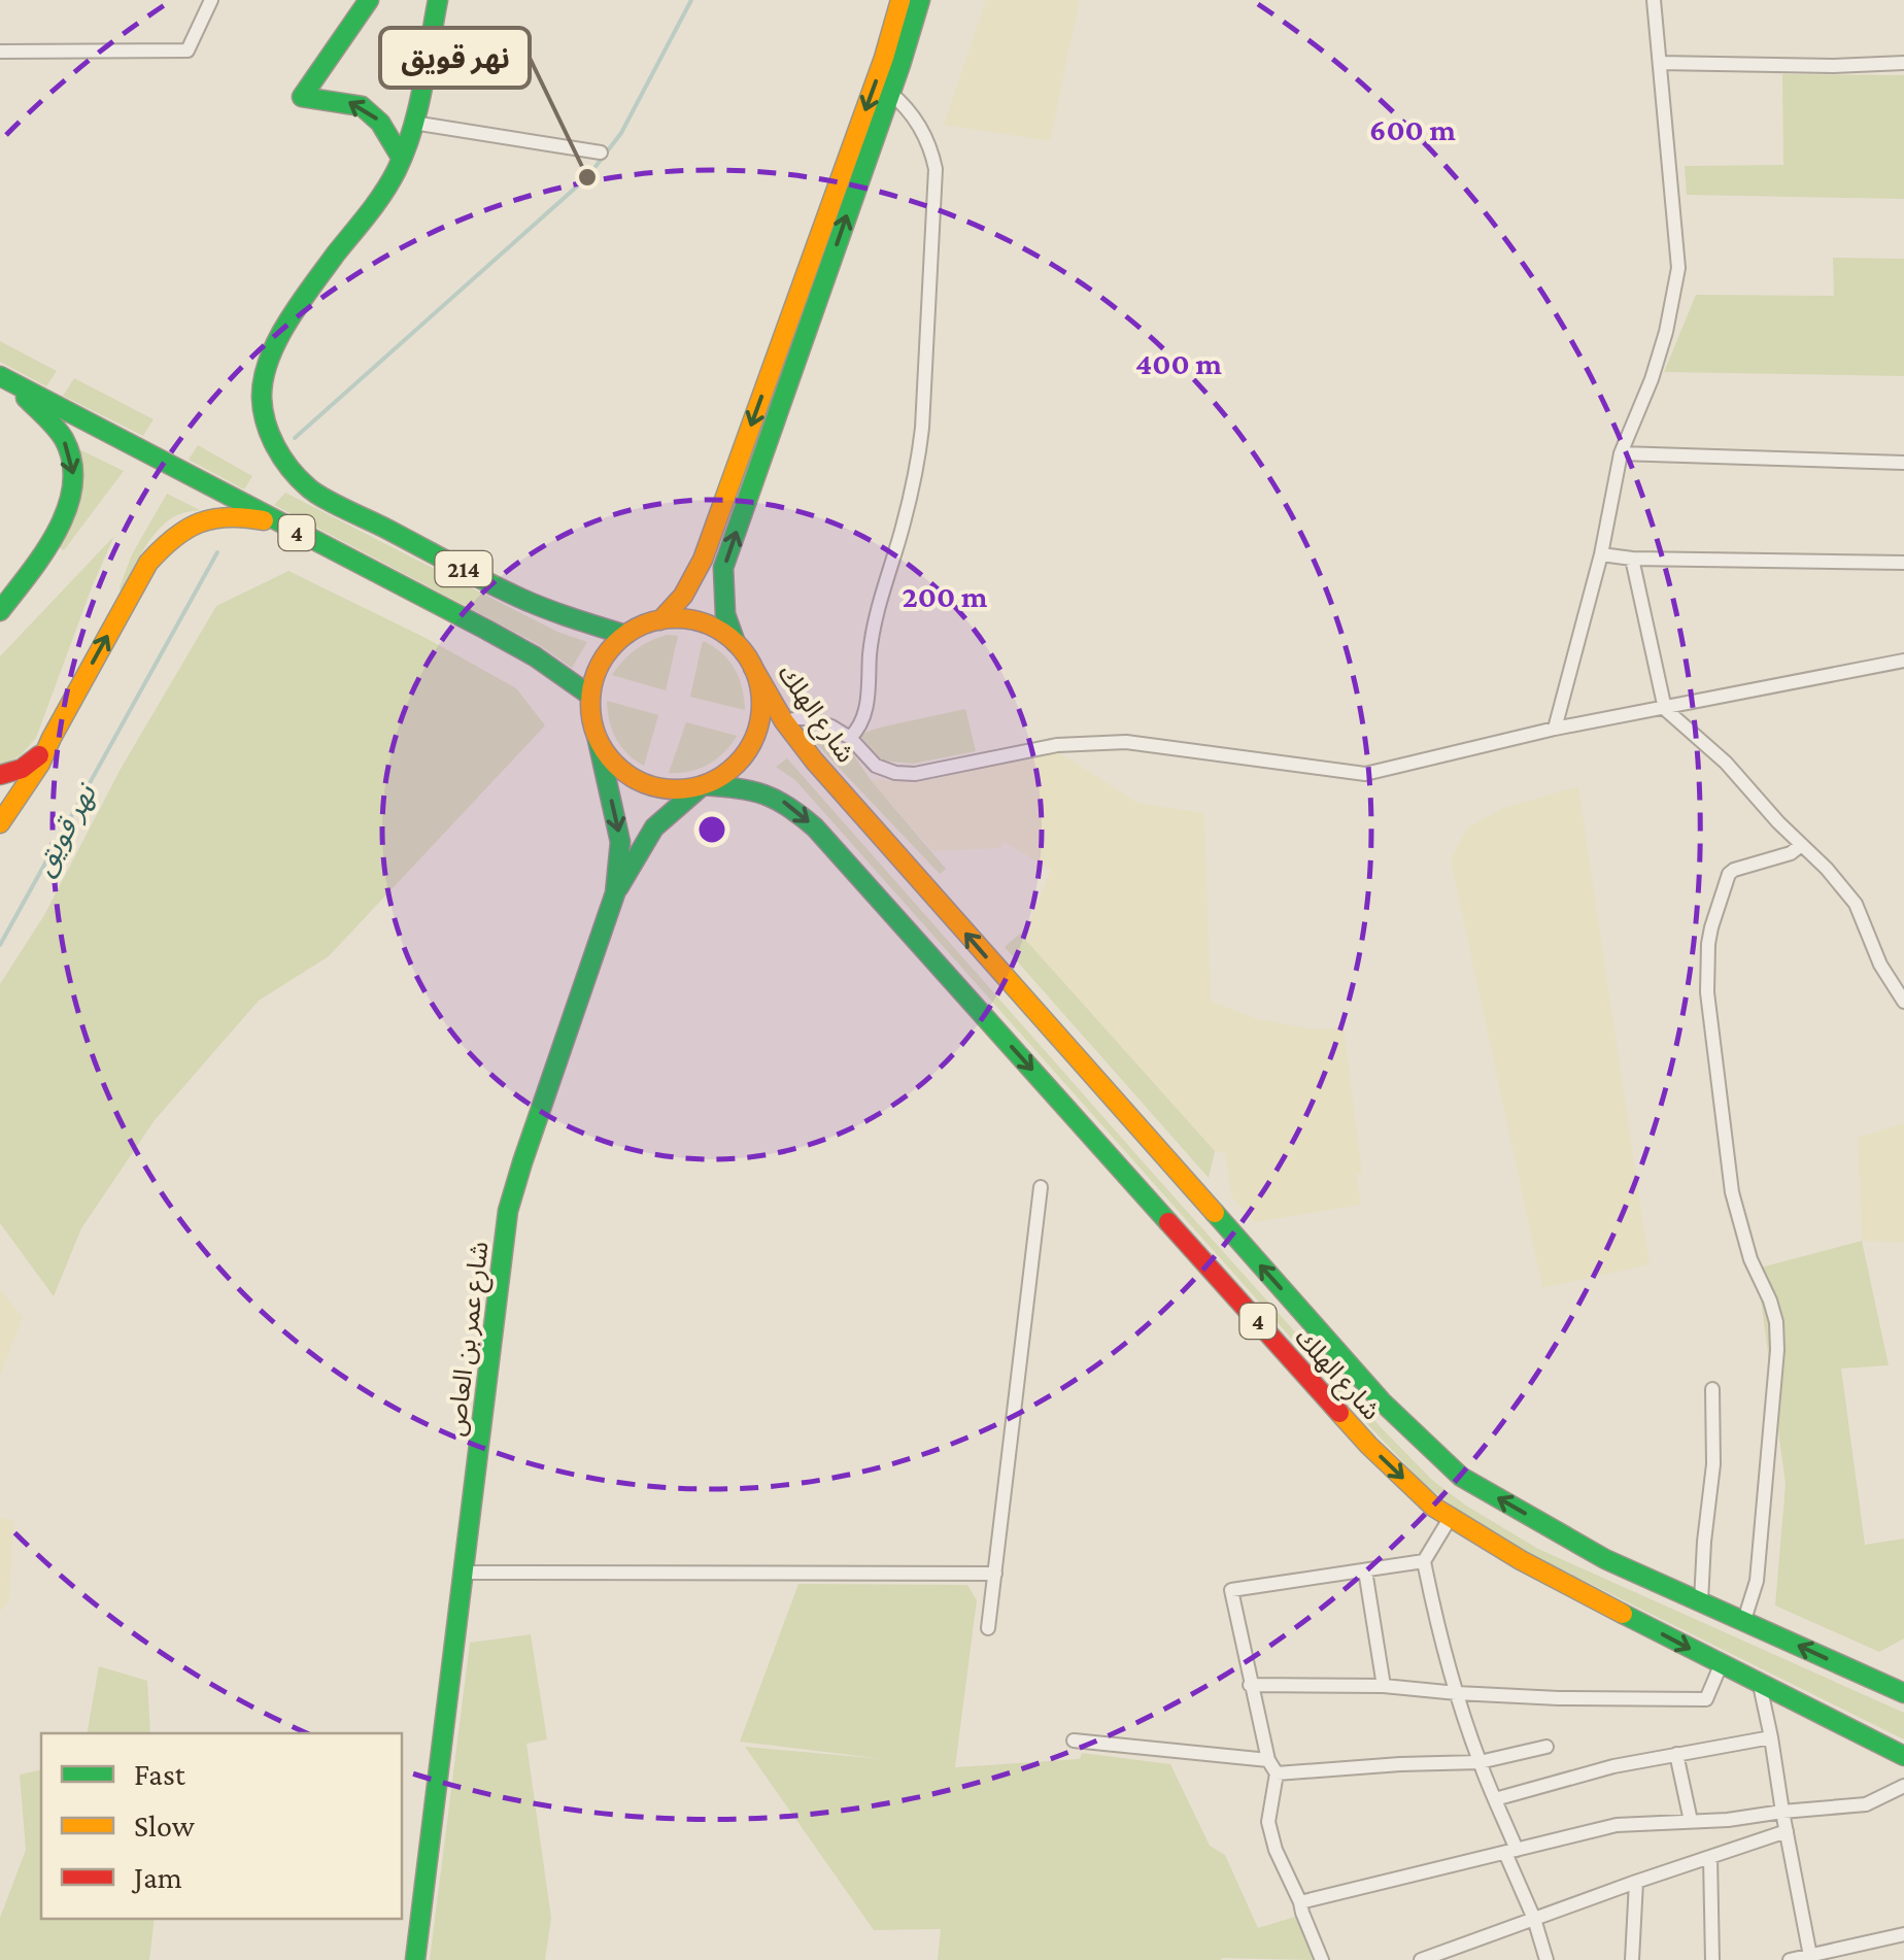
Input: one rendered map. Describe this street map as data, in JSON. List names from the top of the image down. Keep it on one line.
{"streets":{"main road":["4","214","شارع الهلك","شارع عمر بن العاص"]},"crossings":[["4","214"],["4","شارع الهلك"],["4","شارع عمر بن العاص"],["214","شارع الهلك"],["214","شارع عمر بن العاص"],["شارع الهلك","شارع عمر بن العاص"]],"water":["نهر قويق"],"places":["نهر قويق"],"legend":["Fast","Slow","Jam"],"rings":["600 m","400 m","200 m"]}
